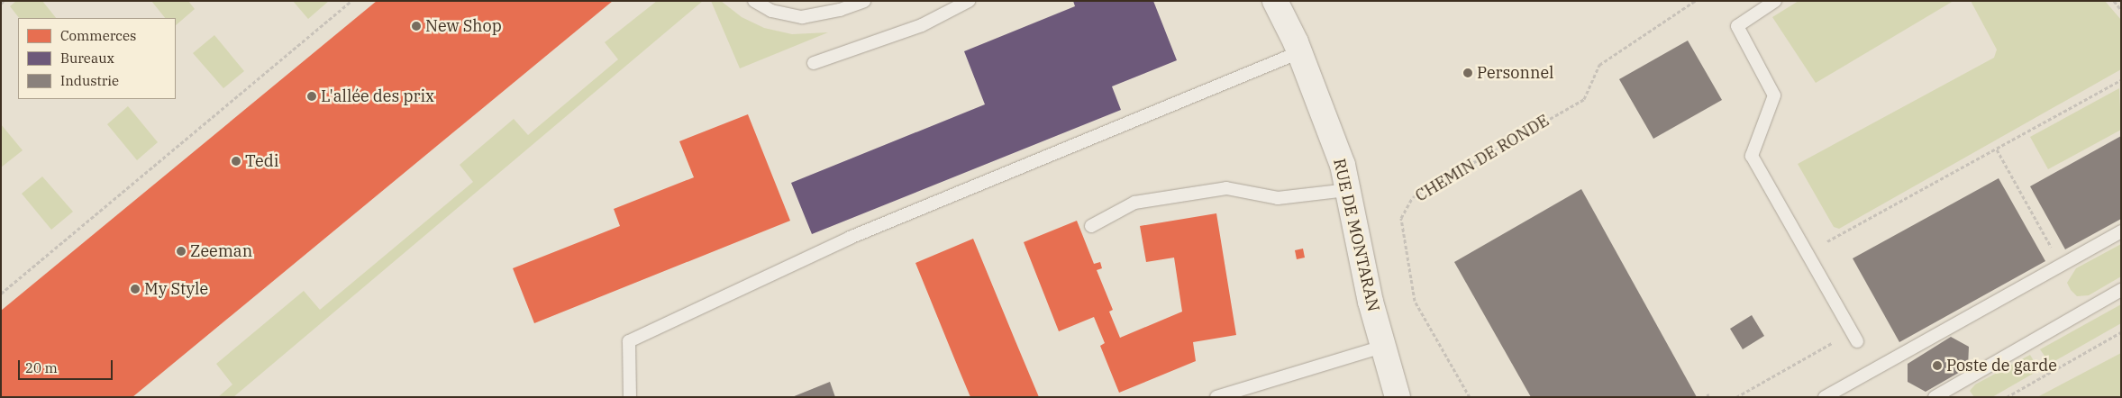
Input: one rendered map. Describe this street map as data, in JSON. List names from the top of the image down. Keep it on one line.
{"streets":{"street":["RUE DE MONTARAN"],"path":["CHEMIN DE RONDE"]},"places":["New Shop","Personnel","L'allée des prix","Tedi","Zeeman","My Style","Poste de garde"],"legend":["Commerces","Bureaux","Industrie"],"scale_bar":"20 m"}
